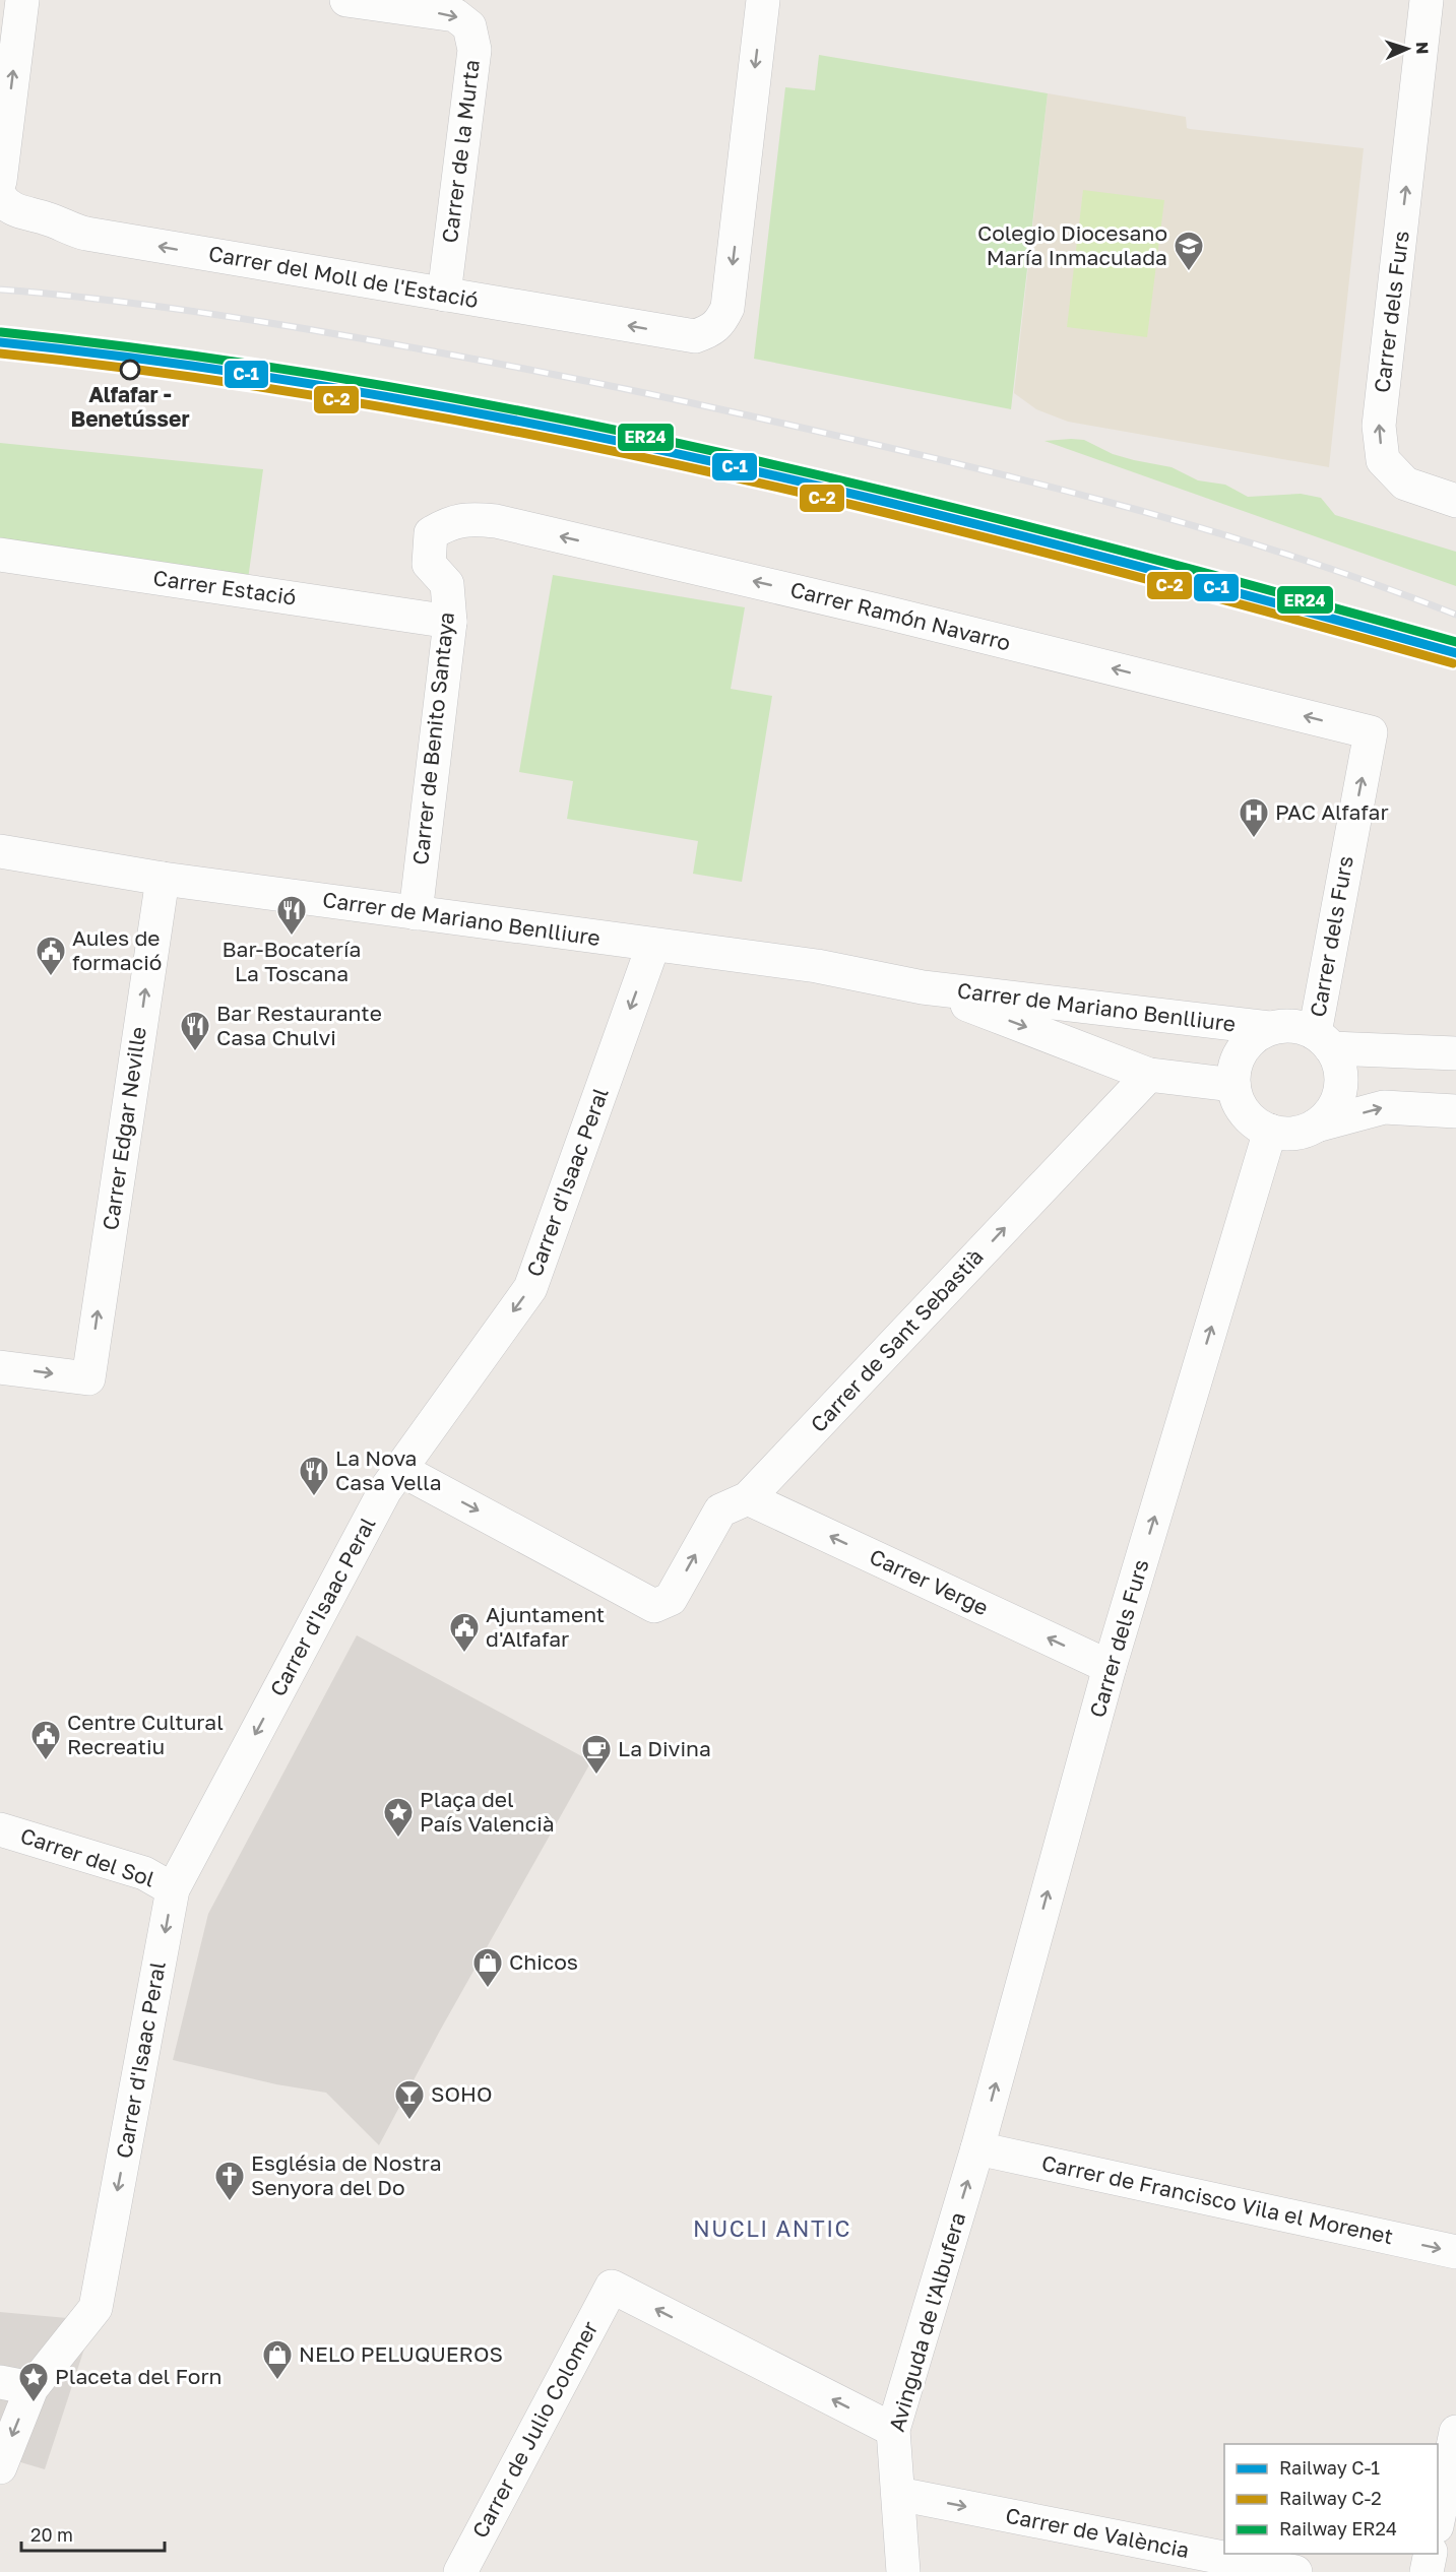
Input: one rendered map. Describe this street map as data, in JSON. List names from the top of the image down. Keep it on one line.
{"streets":{"street":["Carrer de la Murta","Carrer del Moll de l'Estació","Carrer dels Furs","Carrer Estació","Carrer Ramón Navarro","Carrer de Benito Santaya","Carrer de Mariano Benlliure","Carrer Edgar Neville","Carrer d'Isaac Peral","Carrer de Sant Sebastià","Carrer Verge","Carrer del Sol","Carrer de Francisco Vila el Morenet","Avinguda de l'Albufera","Carrer de Julio Colomer","Carrer de València"]},"crossings":[["Carrer de la Murta","Carrer del Moll de l'Estació"],["Carrer dels Furs","Carrer Ramón Navarro"],["Carrer dels Furs","Carrer de Mariano Benlliure"],["Carrer dels Furs","Carrer Verge"],["Carrer dels Furs","Carrer de Francisco Vila el Morenet"],["Carrer dels Furs","Avinguda de l'Albufera"],["Carrer Estació","Carrer de Benito Santaya"],["Carrer Ramón Navarro","Carrer de Benito Santaya"],["Carrer de Benito Santaya","Carrer de Mariano Benlliure"],["Carrer de Mariano Benlliure","Carrer Edgar Neville"],["Carrer de Mariano Benlliure","Carrer d'Isaac Peral"],["Carrer de Mariano Benlliure","Carrer de Sant Sebastià"],["Carrer d'Isaac Peral","Carrer de Sant Sebastià"],["Carrer d'Isaac Peral","Carrer del Sol"],["Carrer de Sant Sebastià","Carrer Verge"],["Carrer de Francisco Vila el Morenet","Avinguda de l'Albufera"],["Avinguda de l'Albufera","Carrer de Julio Colomer"],["Avinguda de l'Albufera","Carrer de València"]],"one_way":["Carrer dels Furs","Carrer Ramón Navarro","Carrer Edgar Neville","Carrer d'Isaac Peral","Carrer de Sant Sebastià","Carrer Verge","Carrer de Francisco Vila el Morenet","Avinguda de l'Albufera","Carrer de València"],"districts":["NUCLI ANTIC"],"places":{"school or university":["Colegio Diocesano María Inmaculada"],"other":["Alfafar - Benetússer"],"hospital":["PAC Alfafar"],"restaurant":["Bar-Bocatería La Toscana","Bar Restaurante Casa Chulvi","La Nova Casa Vella"],"public building":["Aules de formació","Ajuntament d'Alfafar","Centre Cultural Recreatiu"],"cafe":["La Divina"],"place":["Plaça del País Valencià","Placeta del Forn"],"shop":["Chicos","NELO PELUQUEROS"],"bar":["SOHO"],"church":["Església de Nostra Senyora del Do"]},"lines":["rail line ER24","rail line C-1","rail line C-2"],"legend":["Railway C-1","Railway C-2","Railway ER24"],"scale_bar":"20 m","north":"right"}
